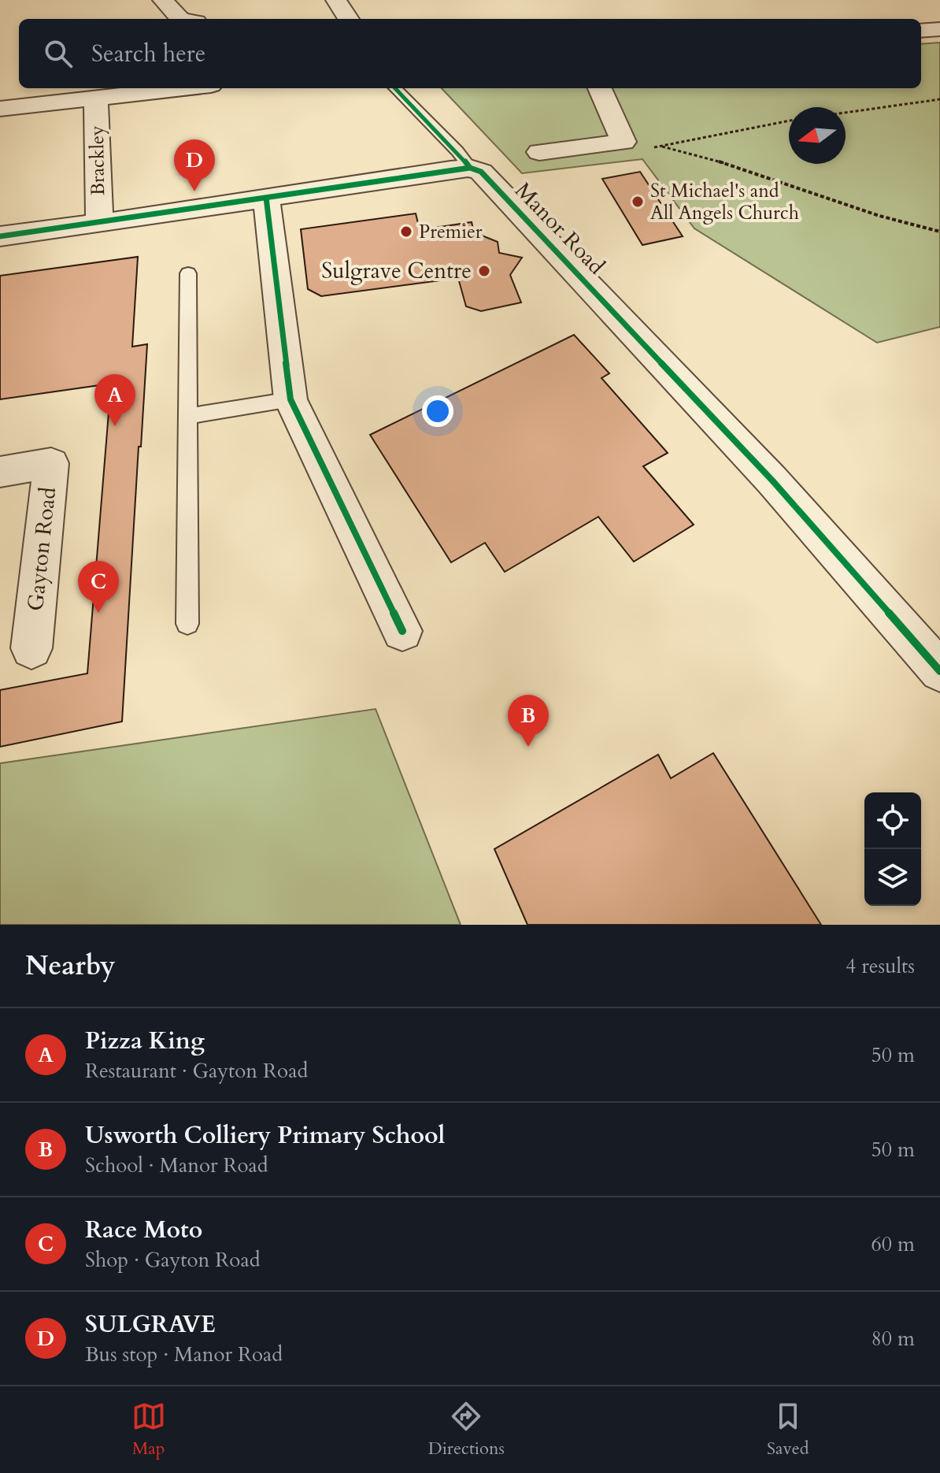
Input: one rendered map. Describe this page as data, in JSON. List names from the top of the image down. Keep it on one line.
{"streets":{"street":["Brackley","Manor Road","Gayton Road"]},"places":["St Michael's and All Angels Church","Premier","Sulgrave Centre"],"north":"left","page":{"search":"Search here","pins":["D","A","C","B"],"heading":["Nearby","4 results"],"list":[{"mark":"A","name":"Pizza King","note":"Restaurant · Gayton Road","value":"50 m"},{"mark":"B","name":"Usworth Colliery Primary School","note":"School · Manor Road","value":"50 m"},{"mark":"C","name":"Race Moto","note":"Shop · Gayton Road","value":"60 m"},{"mark":"D","name":"SULGRAVE","note":"Bus stop · Manor Road","value":"80 m"}],"nav":["Map","Directions","Saved"]}}
